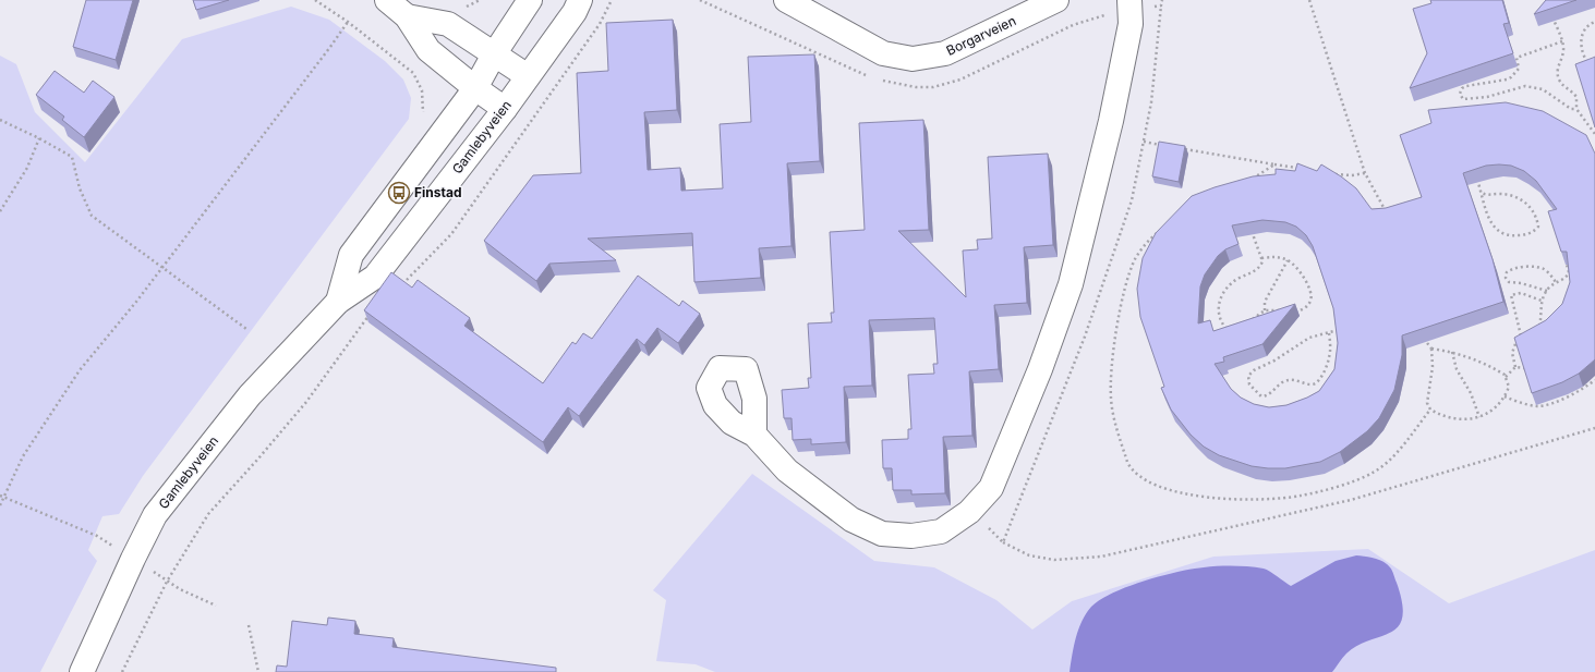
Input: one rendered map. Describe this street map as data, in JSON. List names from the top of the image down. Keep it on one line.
{"streets":{"street":["Borgarveien","Gamlebyveien"]},"places":{"bus stop":["Finstad"]}}
